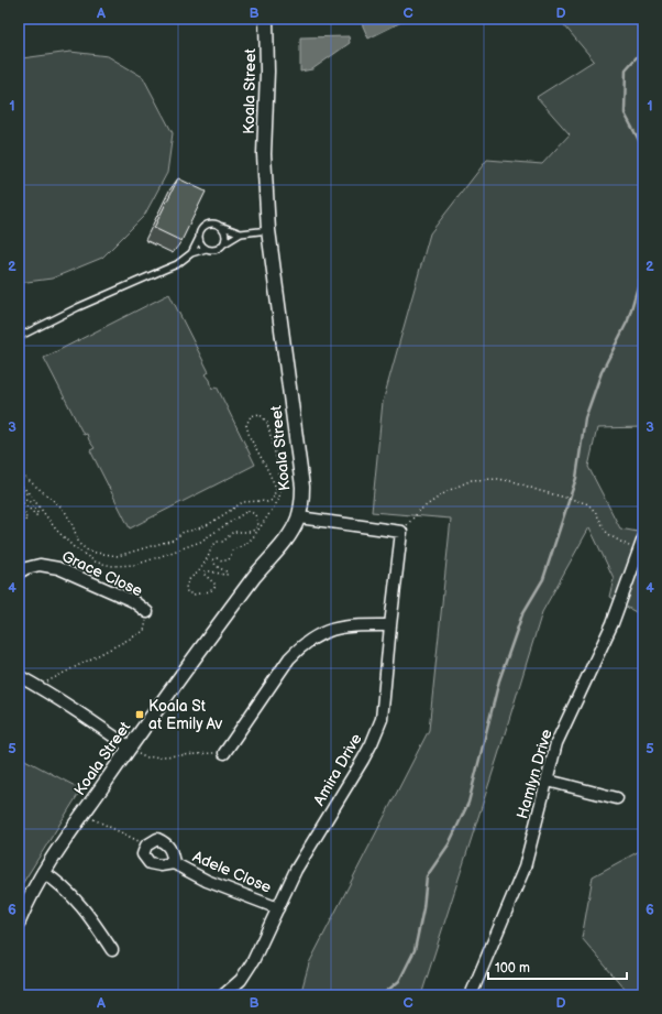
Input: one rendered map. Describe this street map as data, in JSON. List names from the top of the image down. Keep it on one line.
{"streets":{"street":["Koala Street","Grace Close","Amira Drive","Hamlyn Drive","Adele Close"]},"crossings":[["Amira Drive","Adele Close"]],"places":{"transit":["Koala St at Emily Av"]},"scale_bar":"100 m","grid":{"columns":["A","B","C","D"],"rows":["1","2","3","4","5","6"]}}
